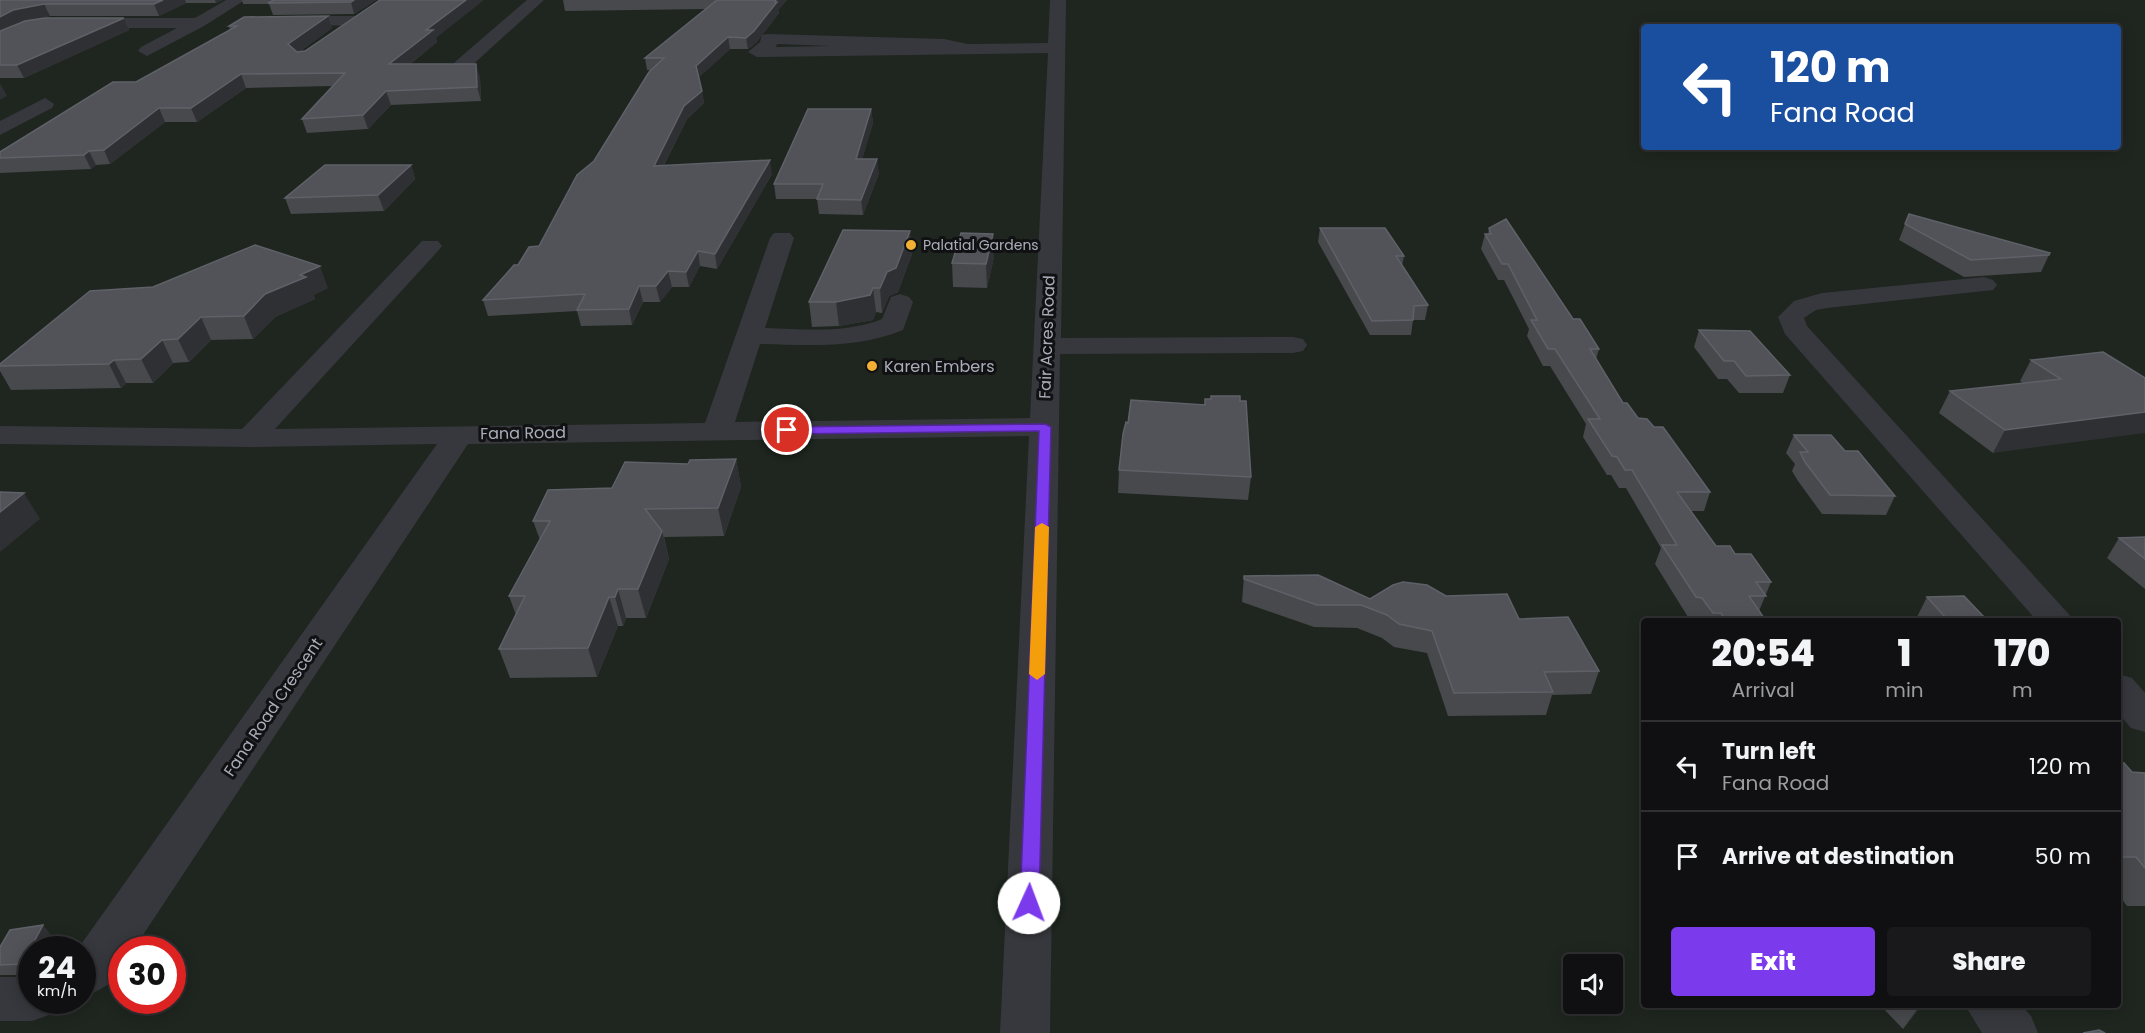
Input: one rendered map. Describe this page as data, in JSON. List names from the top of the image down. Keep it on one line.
{"streets":{"street":["Fair Acres Road","Fana Road","Fana Road Crescent"]},"crossings":[["Fair Acres Road","Fana Road"],["Fana Road","Fana Road Crescent"]],"places":["Palatial Gardens","Karen Embers"],"page":{"turn":["120 m","Fana Road"],"eta":["20:54","Arrival","1","min","170","m"],"list":[{"name":"Turn left","note":"Fana Road","value":"120 m"},{"name":"Arrive at destination","value":"50 m"}],"buttons":["Exit","Share"],"speed":"24 km/h","limit":"30"}}
